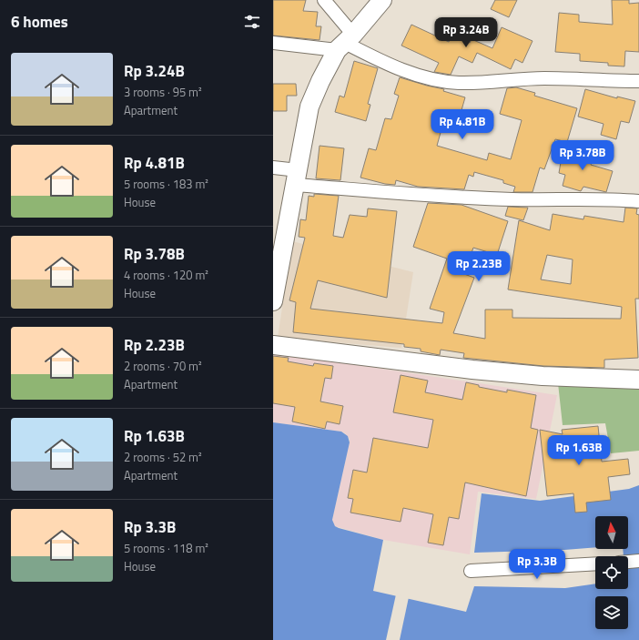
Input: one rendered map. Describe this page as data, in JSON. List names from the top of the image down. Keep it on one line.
{"north":"top","page":{"heading":"6 homes","price":["Rp 3.24B","Rp 4.81B","Rp 3.78B","Rp 2.23B","Rp 1.63B","Rp 3.3B"],"list":[{"name":"Rp 3.24B","note":"3 rooms · 95 m² · Apartment"},{"name":"Rp 4.81B","note":"5 rooms · 183 m² · House"},{"name":"Rp 3.78B","note":"4 rooms · 120 m² · House"},{"name":"Rp 2.23B","note":"2 rooms · 70 m² · Apartment"},{"name":"Rp 1.63B","note":"2 rooms · 52 m² · Apartment"},{"name":"Rp 3.3B","note":"5 rooms · 118 m² · House"}]}}
